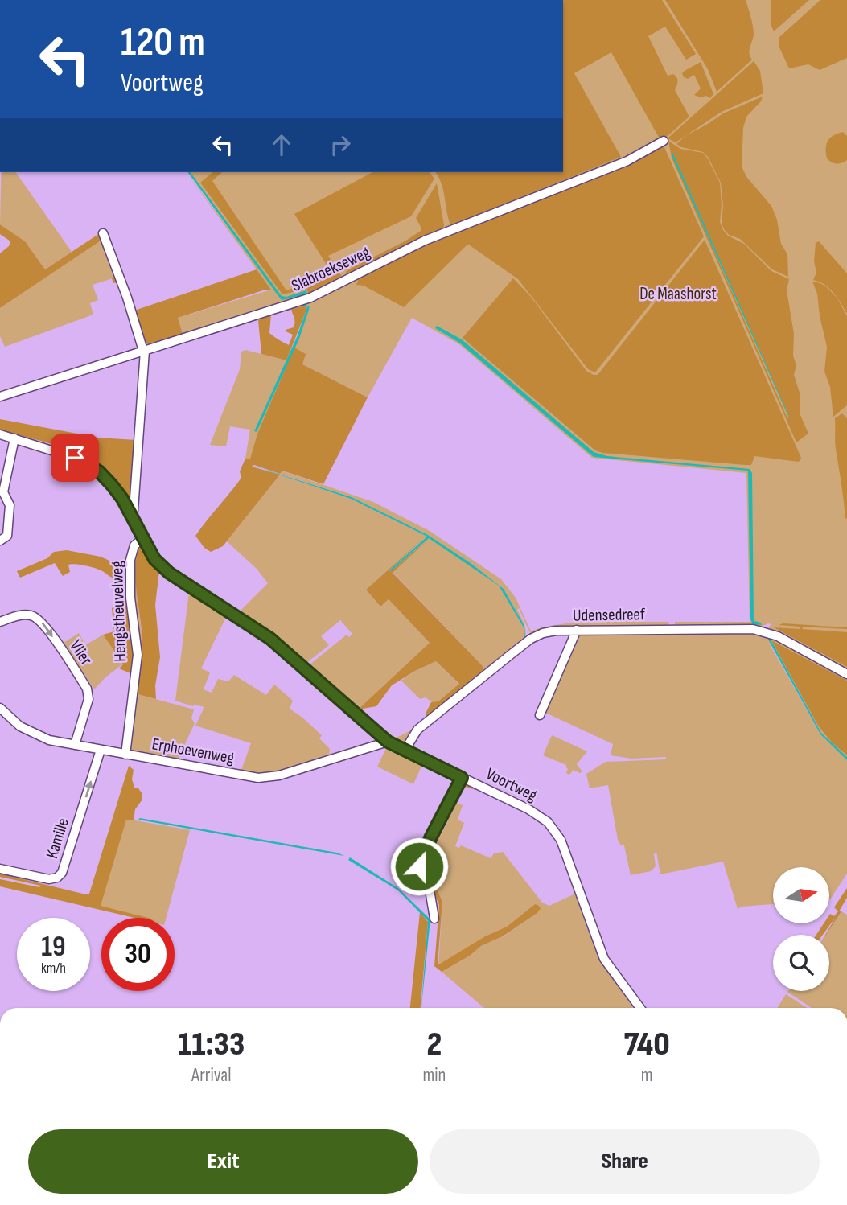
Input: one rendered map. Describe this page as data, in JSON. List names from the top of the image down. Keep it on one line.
{"streets":{"street":["Slabroekseweg","Hengstheuvelweg","Udensedreef","Vlier","Erphoevenweg","Voortweg","Kamille"]},"crossings":[["Hengstheuvelweg","Erphoevenweg"],["Hengstheuvelweg","Voortweg"],["Udensedreef","Voortweg"],["Vlier","Erphoevenweg"],["Erphoevenweg","Voortweg"],["Erphoevenweg","Kamille"]],"one_way":["Kamille"],"parks":["De Maashorst"],"north":"right","page":{"turn":["120 m","Voortweg"],"speed":"19 km/h","limit":"30","eta":["11:33","Arrival","2","min","740","m"],"buttons":["Exit","Share"]}}
